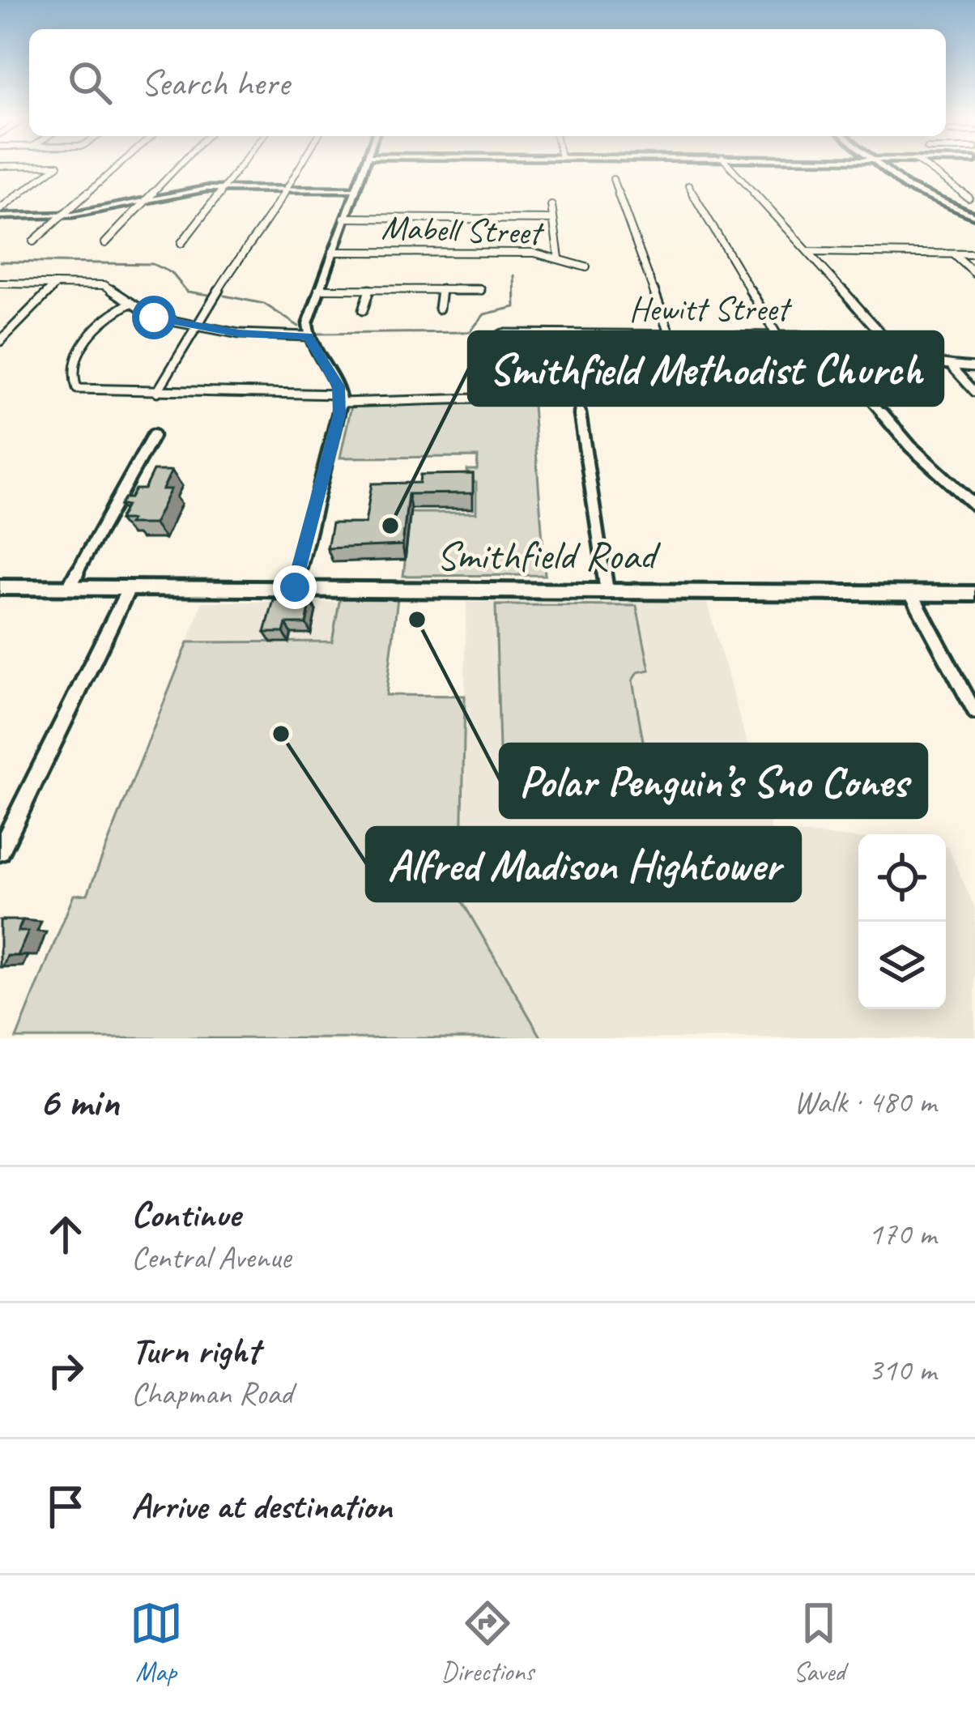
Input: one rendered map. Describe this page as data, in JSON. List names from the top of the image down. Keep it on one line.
{"streets":{"main road":["Smithfield Road"],"street":["Mabell Street","Hewitt Street"]},"places":["Smithfield Methodist Church","Polar Penguin’s Sno Cones","Alfred Madison Hightower"],"page":{"search":"Search here","heading":["6 min","Walk · 480 m"],"list":[["Continue","Central Avenue","170 m"],["Turn right","Chapman Road","310 m"],"Arrive at destination"],"nav":["Map","Directions","Saved"]}}
